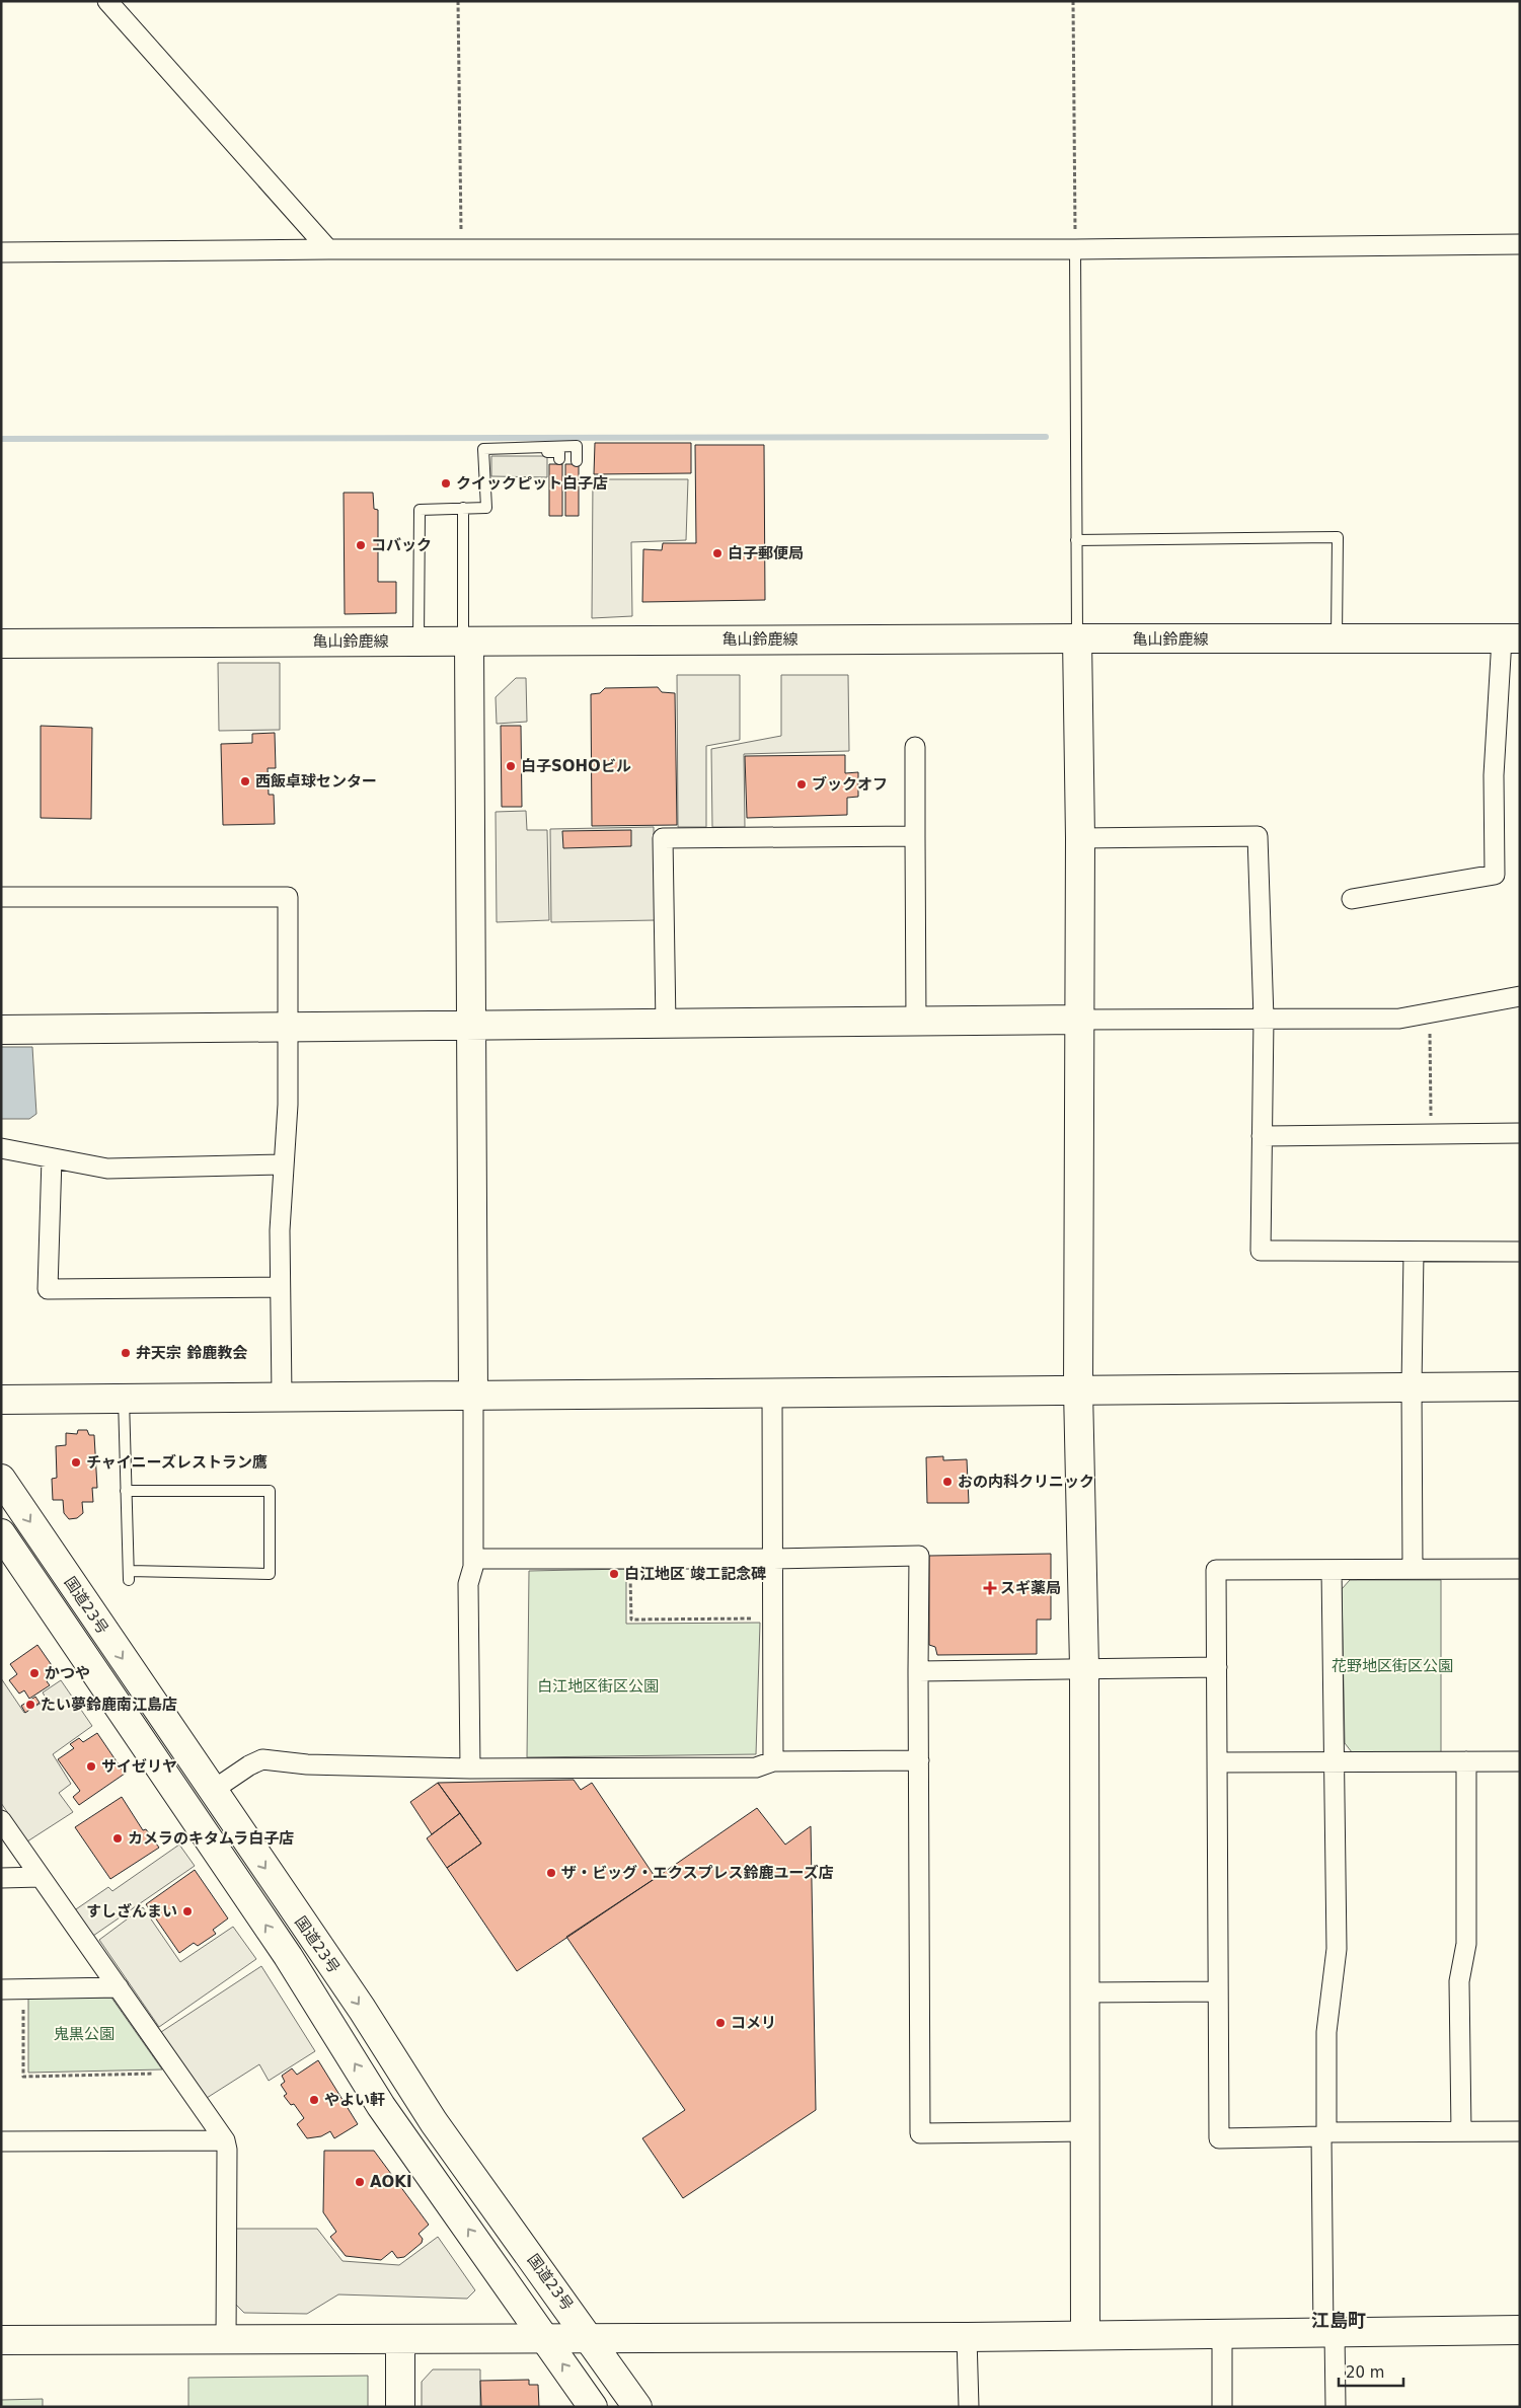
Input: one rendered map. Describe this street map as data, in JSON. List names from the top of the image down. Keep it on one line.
{"streets":{"main road":["亀山鈴鹿線","国道23号"]},"districts":["江島町"],"parks":["花野地区街区公園","白江地区街区公園","鬼黒公園"],"places":{"other":["クイックピット白子店","コバック","白子郵便局","白子SOHOビル","西飯卓球センター","ブックオフ","弁天宗 鈴鹿教会","チャイニーズレストラン鷹","おの内科クリニック","白江地区 竣工記念碑","かつや","たい夢鈴鹿南江島店","サイゼリヤ","カメラのキタムラ白子店","ザ・ビッグ・エクスプレス鈴鹿ユーズ店","すしざんまい","コメリ","やよい軒","AOKI"],"health":["スギ薬局"]},"scale_bar":"20 m"}
